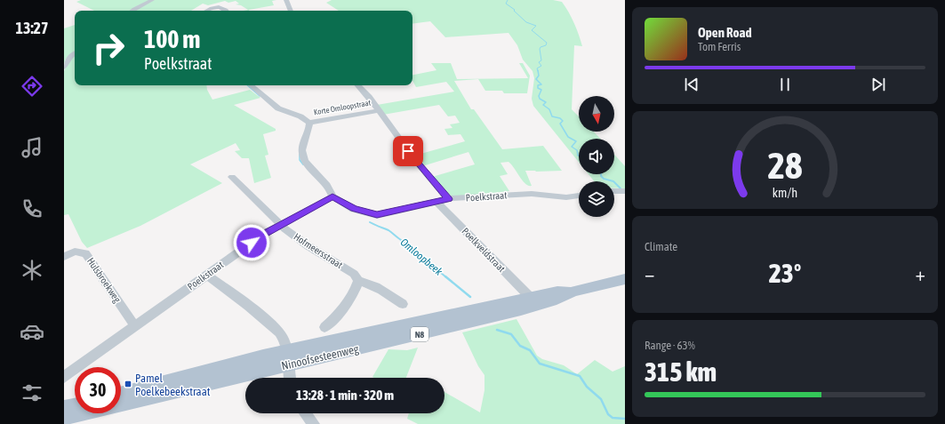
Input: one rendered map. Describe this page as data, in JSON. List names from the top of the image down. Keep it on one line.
{"streets":{"main road":["N8","Ninoofsesteenweg"],"street":["Korte Omloopstraat","Poelkstraat","Poelkveldstraat","Hofmeersstraat","Hulsbroekweg"]},"crossings":[["Poelkstraat","Poelkveldstraat"],["Poelkstraat","Hofmeersstraat"],["Poelkstraat","Hulsbroekweg"],["Poelkveldstraat","Ninoofsesteenweg"]],"water":["Omloopbeek"],"places":{"transit":["Pamel Poelkebeekstraat"]},"north":"bottom","page":{"tabs":"13:27","turn":["100 m","Poelkstraat"],"song":["Open Road","Tom Ferris"],"tile":["Climate",["Range · 63%","315 km"]],"heat":["−","23°","+"],"limit":"30","trip":"13:28 · 1 min · 320 m","gauge":["28","km/h"]}}
